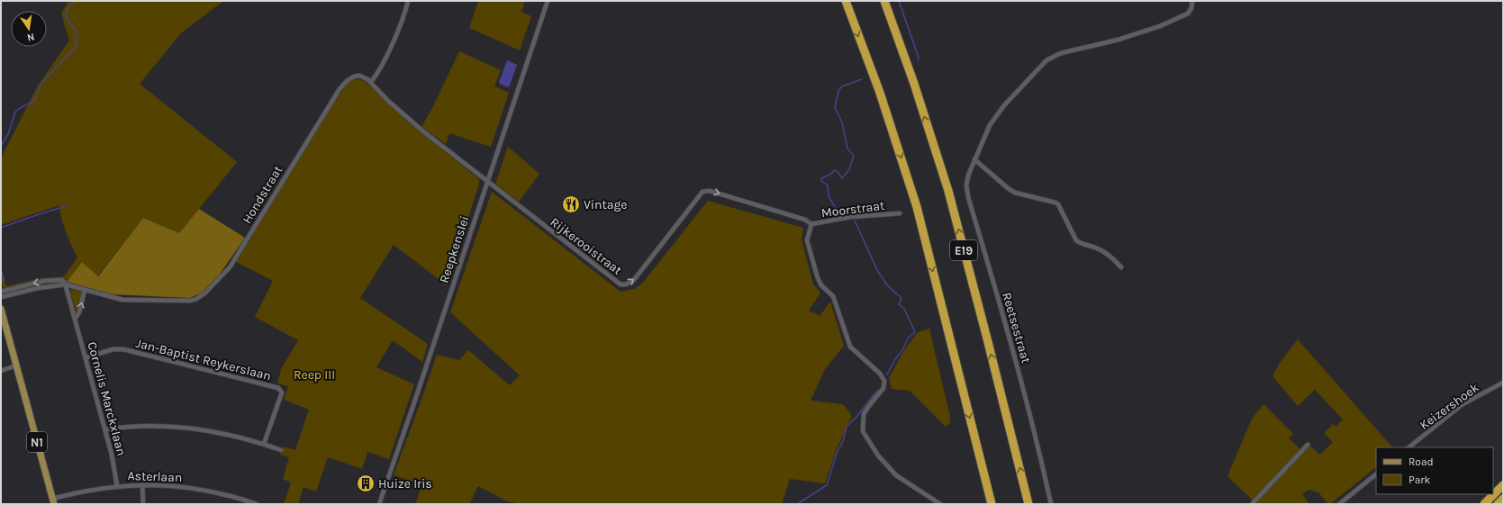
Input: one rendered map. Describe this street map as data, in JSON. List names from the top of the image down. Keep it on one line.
{"streets":{"highway":["E19"],"main road":["N1"],"street":["Hondstraat","Moorstraat","Rijkerooistraat","Reepkenslei","Reetsestraat","Jan-Baptist Reykerslaan","Cornelis Marckxlaan","Keizershoek","Asterlaan"]},"crossings":[["Hondstraat","Rijkerooistraat"],["Hondstraat","Cornelis Marckxlaan"],["Moorstraat","Rijkerooistraat"],["Rijkerooistraat","Reepkenslei"],["Jan-Baptist Reykerslaan","Cornelis Marckxlaan"],["Cornelis Marckxlaan","Asterlaan"],["N1","Asterlaan"]],"parks":["Reep III"],"places":{"restaurant":["Vintage"],"building":["Huize Iris"]},"legend":["Road","Park"],"north":"bottom"}
